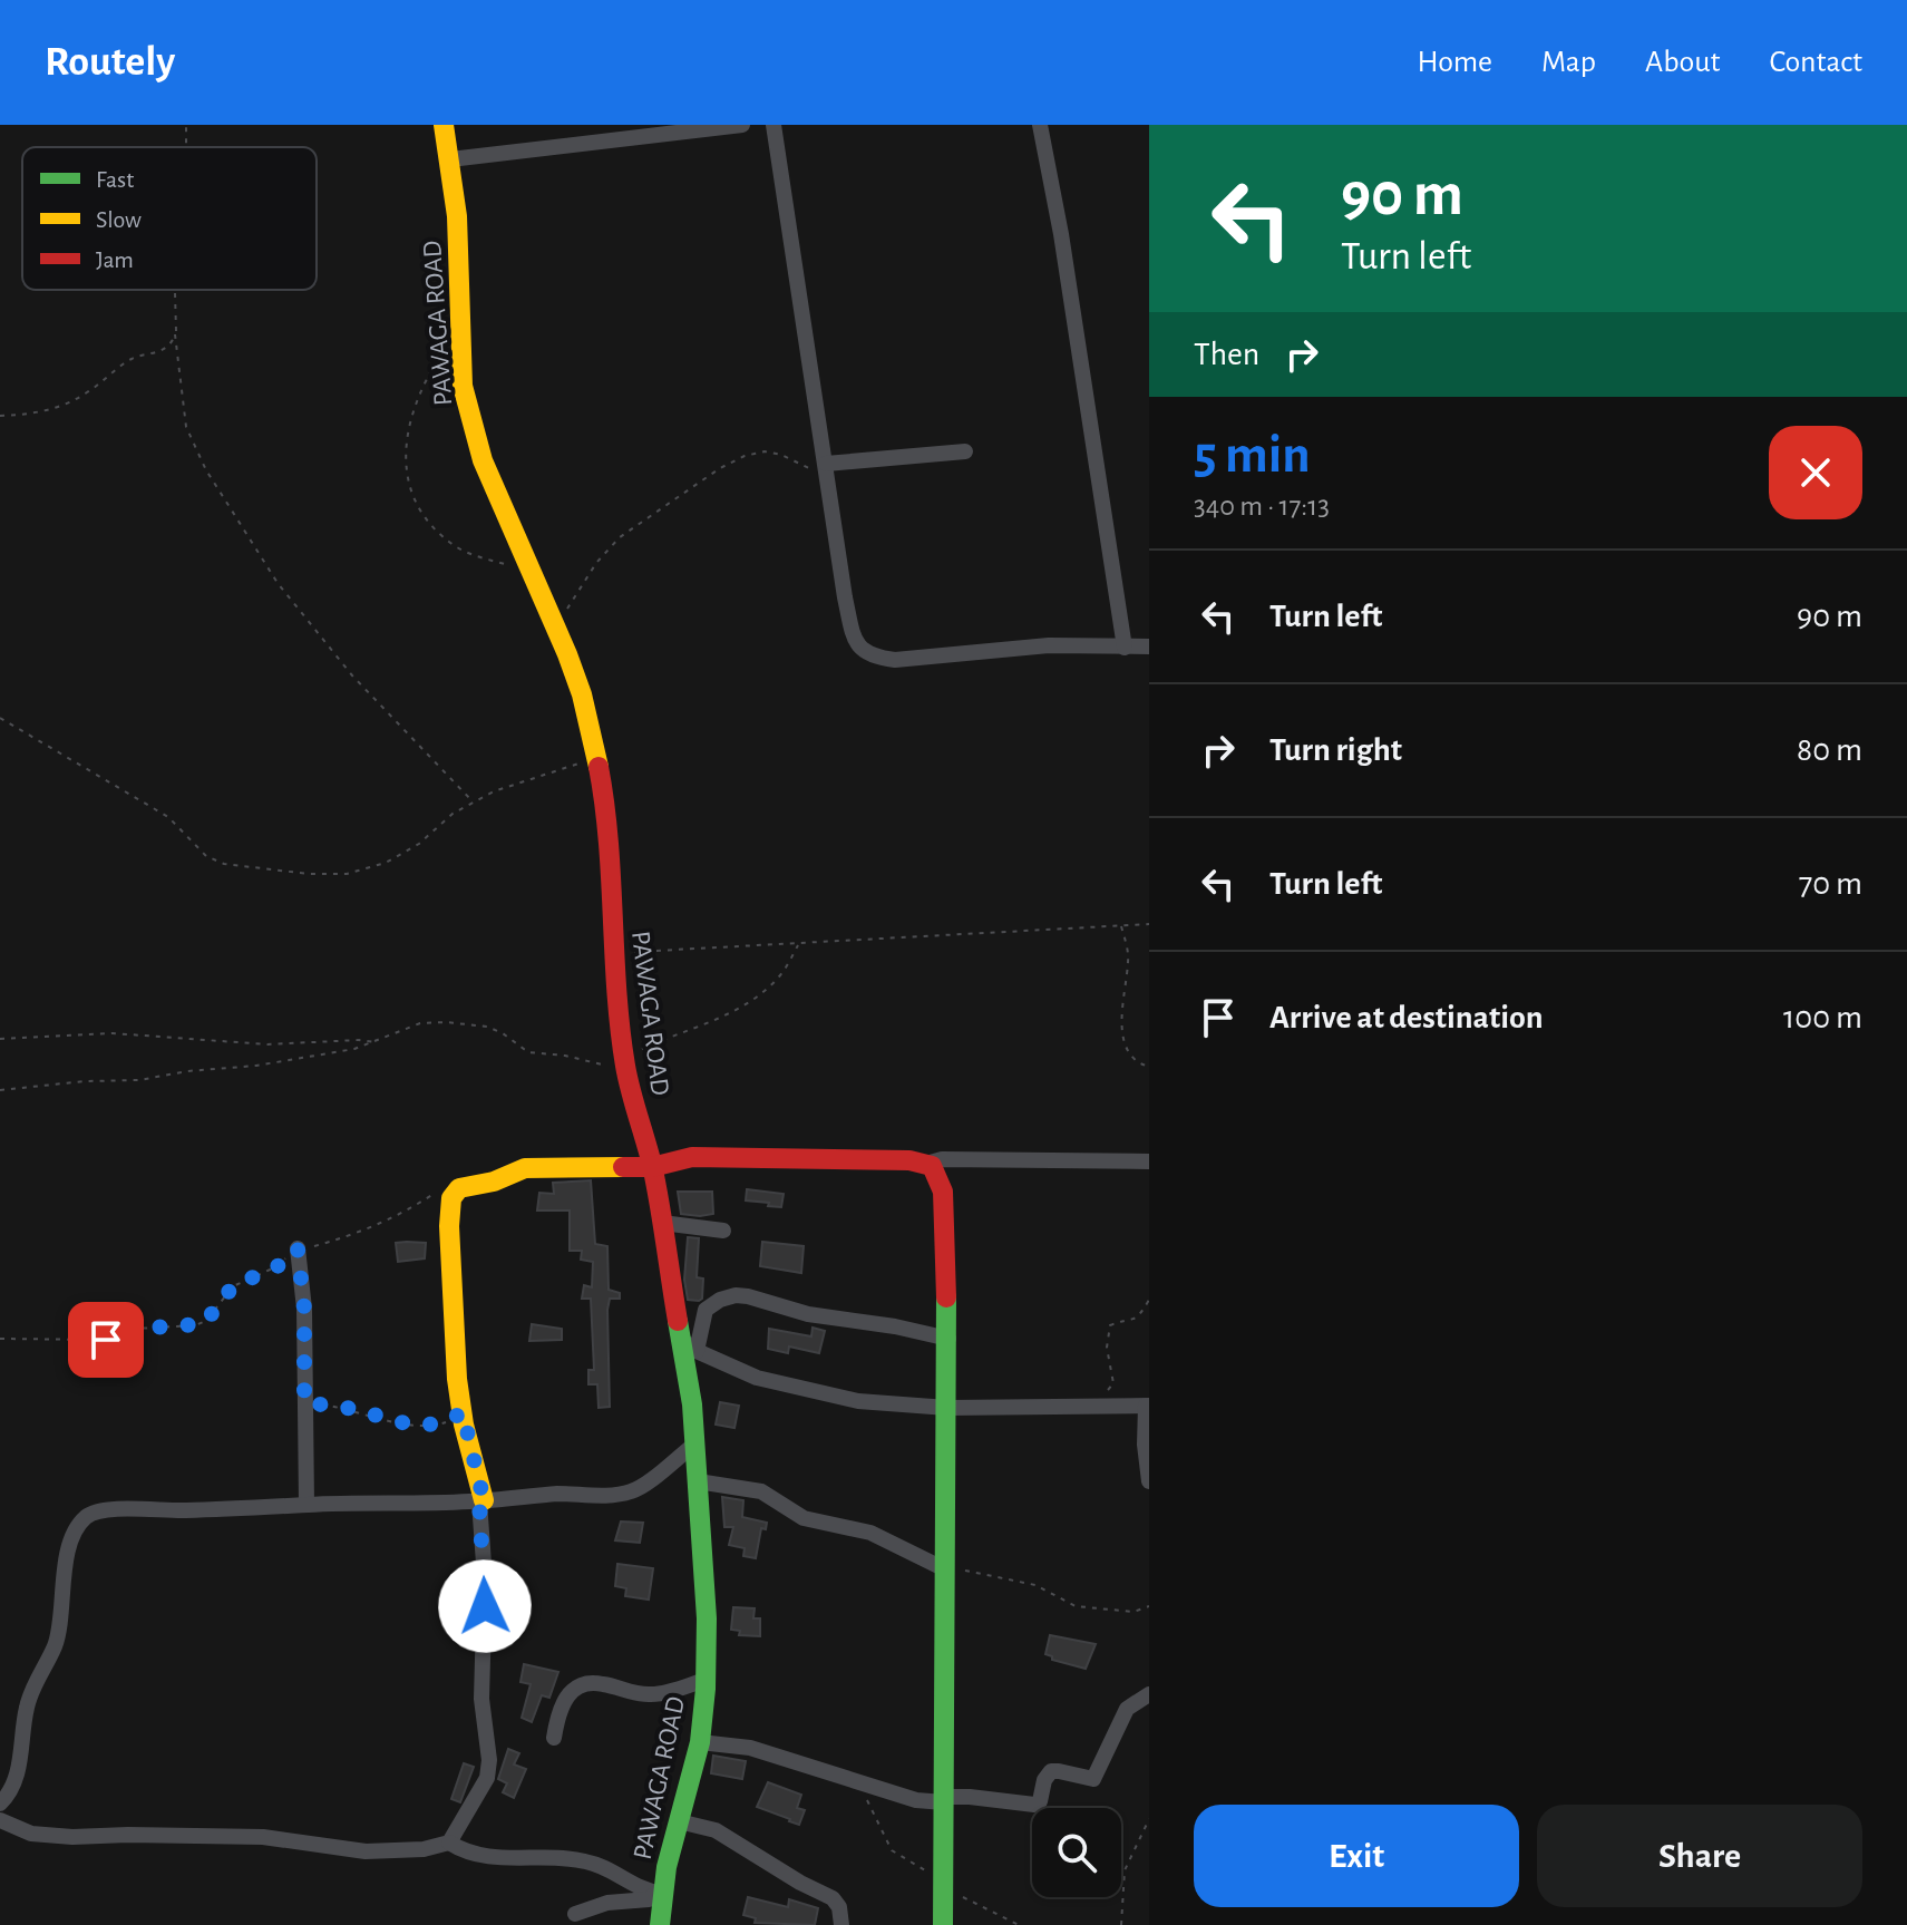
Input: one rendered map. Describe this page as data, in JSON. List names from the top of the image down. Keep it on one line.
{"streets":{"main road":["PAWAGA ROAD"]},"legend":["Fast","Slow","Jam"],"page":{"header":"Routely","nav":["Home","Map","About","Contact"],"turn":["90 m","Turn left"],"then":"Then","heading":["5 min","340 m · 17:13"],"list":[{"name":"Turn left","value":"90 m"},{"name":"Turn right","value":"80 m"},{"name":"Turn left","value":"70 m"},{"name":"Arrive at destination","value":"100 m"}],"buttons":["Exit","Share"]}}
